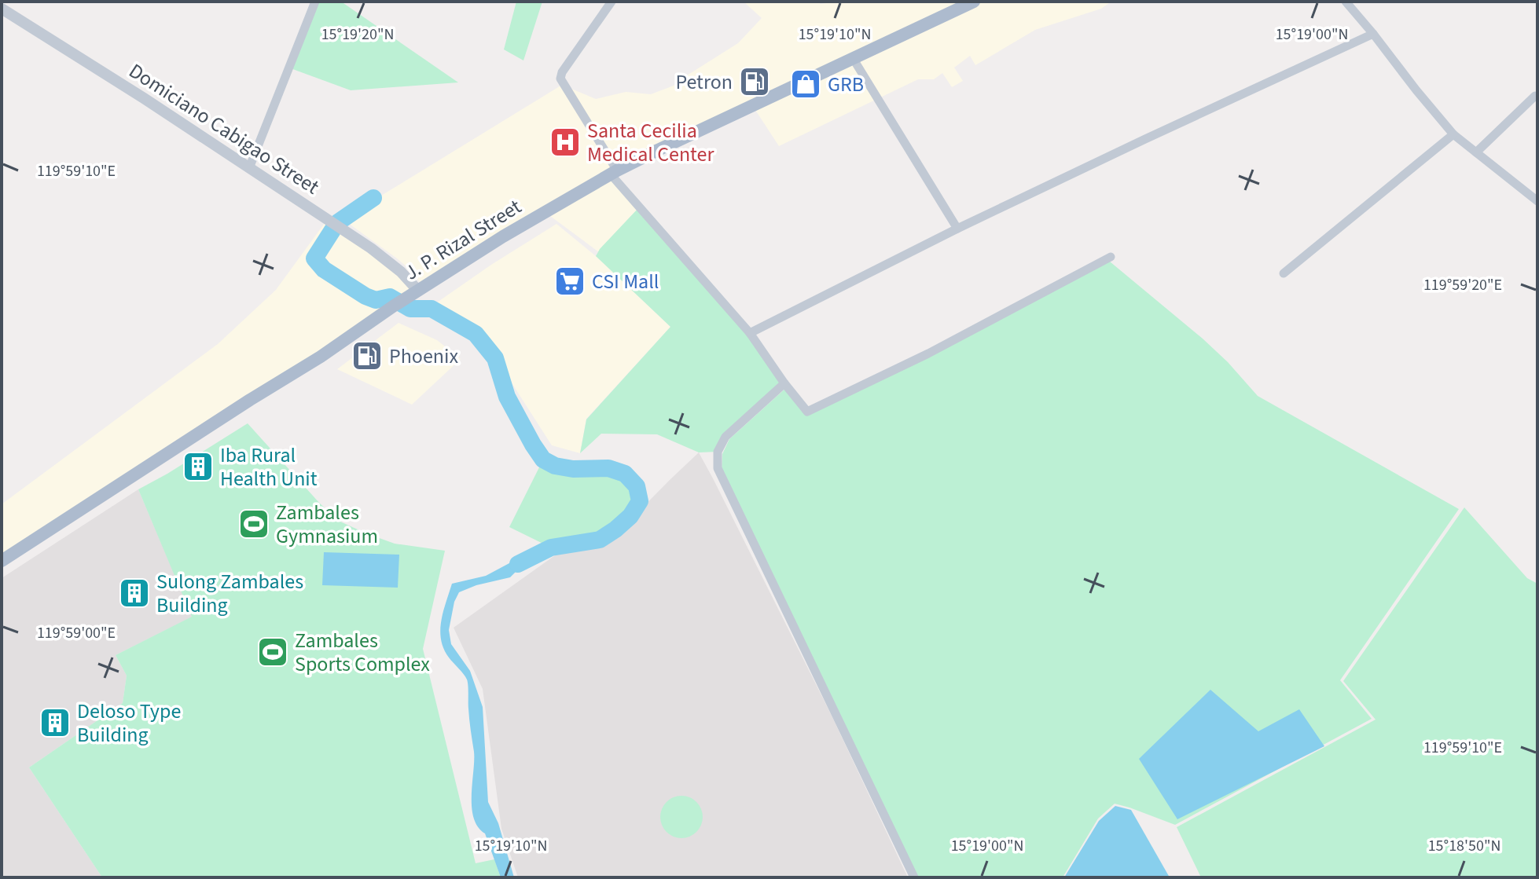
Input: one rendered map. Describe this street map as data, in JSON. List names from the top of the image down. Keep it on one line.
{"streets":{"main road":["J. P. Rizal Street"],"street":["Domiciano Cabigao Street"]},"crossings":[["Domiciano Cabigao Street","J. P. Rizal Street"]],"places":{"fuel station":["Petron","Phoenix"],"shop":["GRB"],"hospital":["Santa Cecilia Medical Center"],"supermarket":["CSI Mall"],"building":["Iba Rural Health Unit","Sulong Zambales Building","Deloso Type Building"],"sports":["Zambales Gymnasium","Zambales Sports Complex"]},"coordinates":["15°19'20\"N","15°19'10\"N","15°19'00\"N","119°59'10\"E","119°59'20\"E","119°59'00\"E","15°18'50\"N"]}
